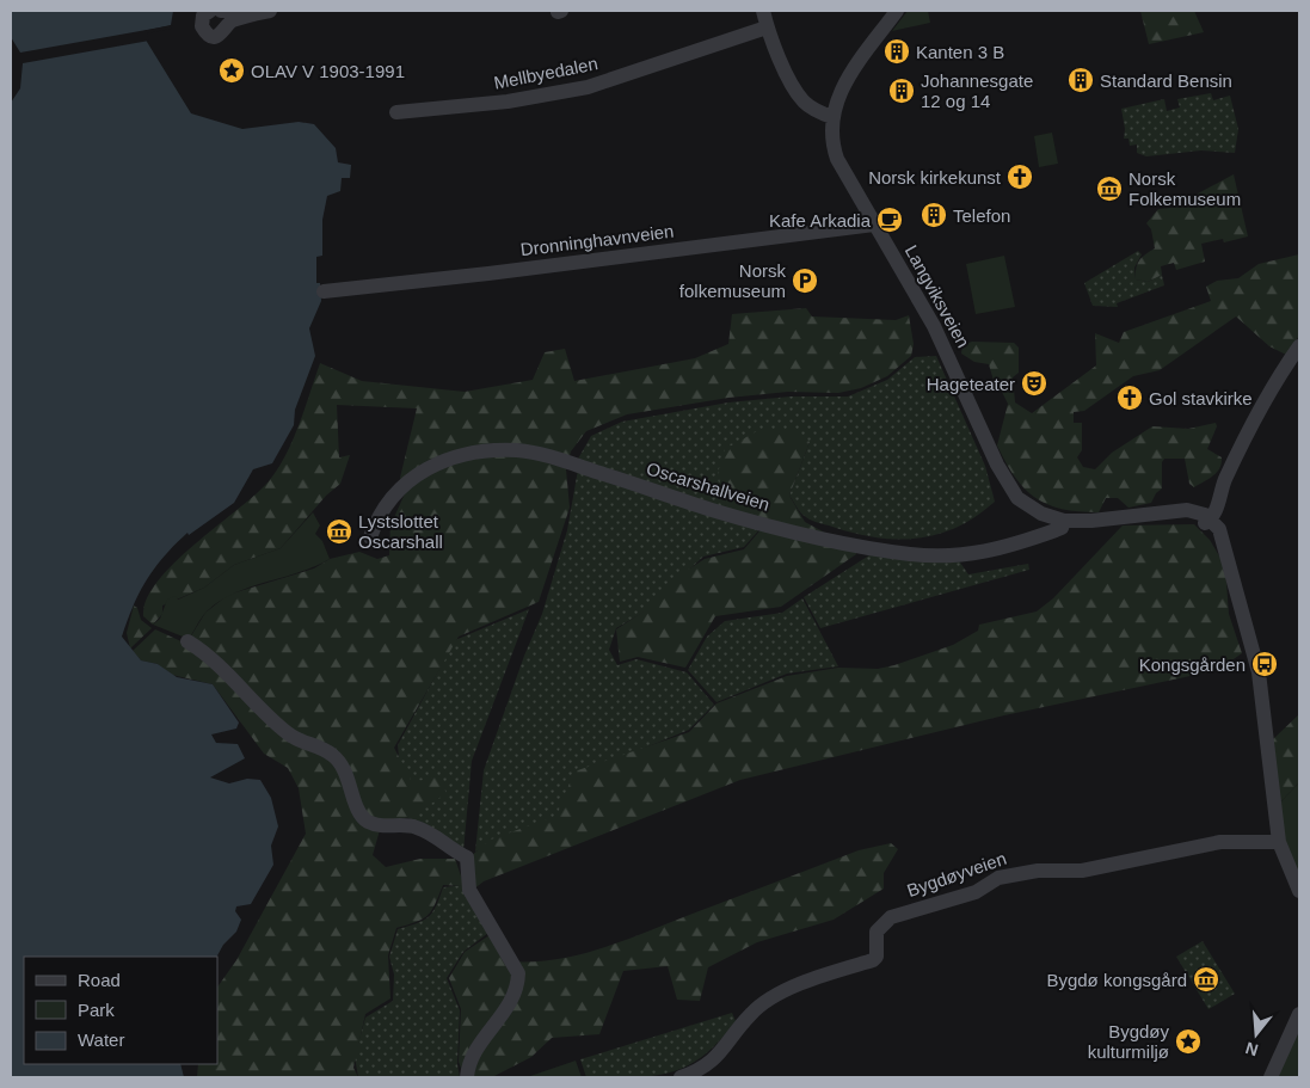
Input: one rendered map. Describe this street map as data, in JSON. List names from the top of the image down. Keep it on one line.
{"streets":{"street":["Mellbyedalen","Dronninghavnveien","Langviksveien","Oscarshallveien","Bygdøyveien"]},"crossings":[["Dronninghavnveien","Langviksveien"],["Langviksveien","Oscarshallveien"]],"places":{"building":["Kanten 3 B","Standard Bensin","Johannesgate 12 og 14","Telefon"],"place":["OLAV V 1903-1991","Bygdøy kulturmiljø"],"church":["Norsk kirkekunst","Gol stavkirke"],"museum":["Norsk Folkemuseum","Lystslottet Oscarshall","Bygdø kongsgård"],"cafe":["Kafe Arkadia"],"parking":["Norsk folkemuseum"],"theatre":["Hageteater"],"bus stop":["Kongsgården"]},"legend":["Road","Park","Water"],"north":"bottom"}
